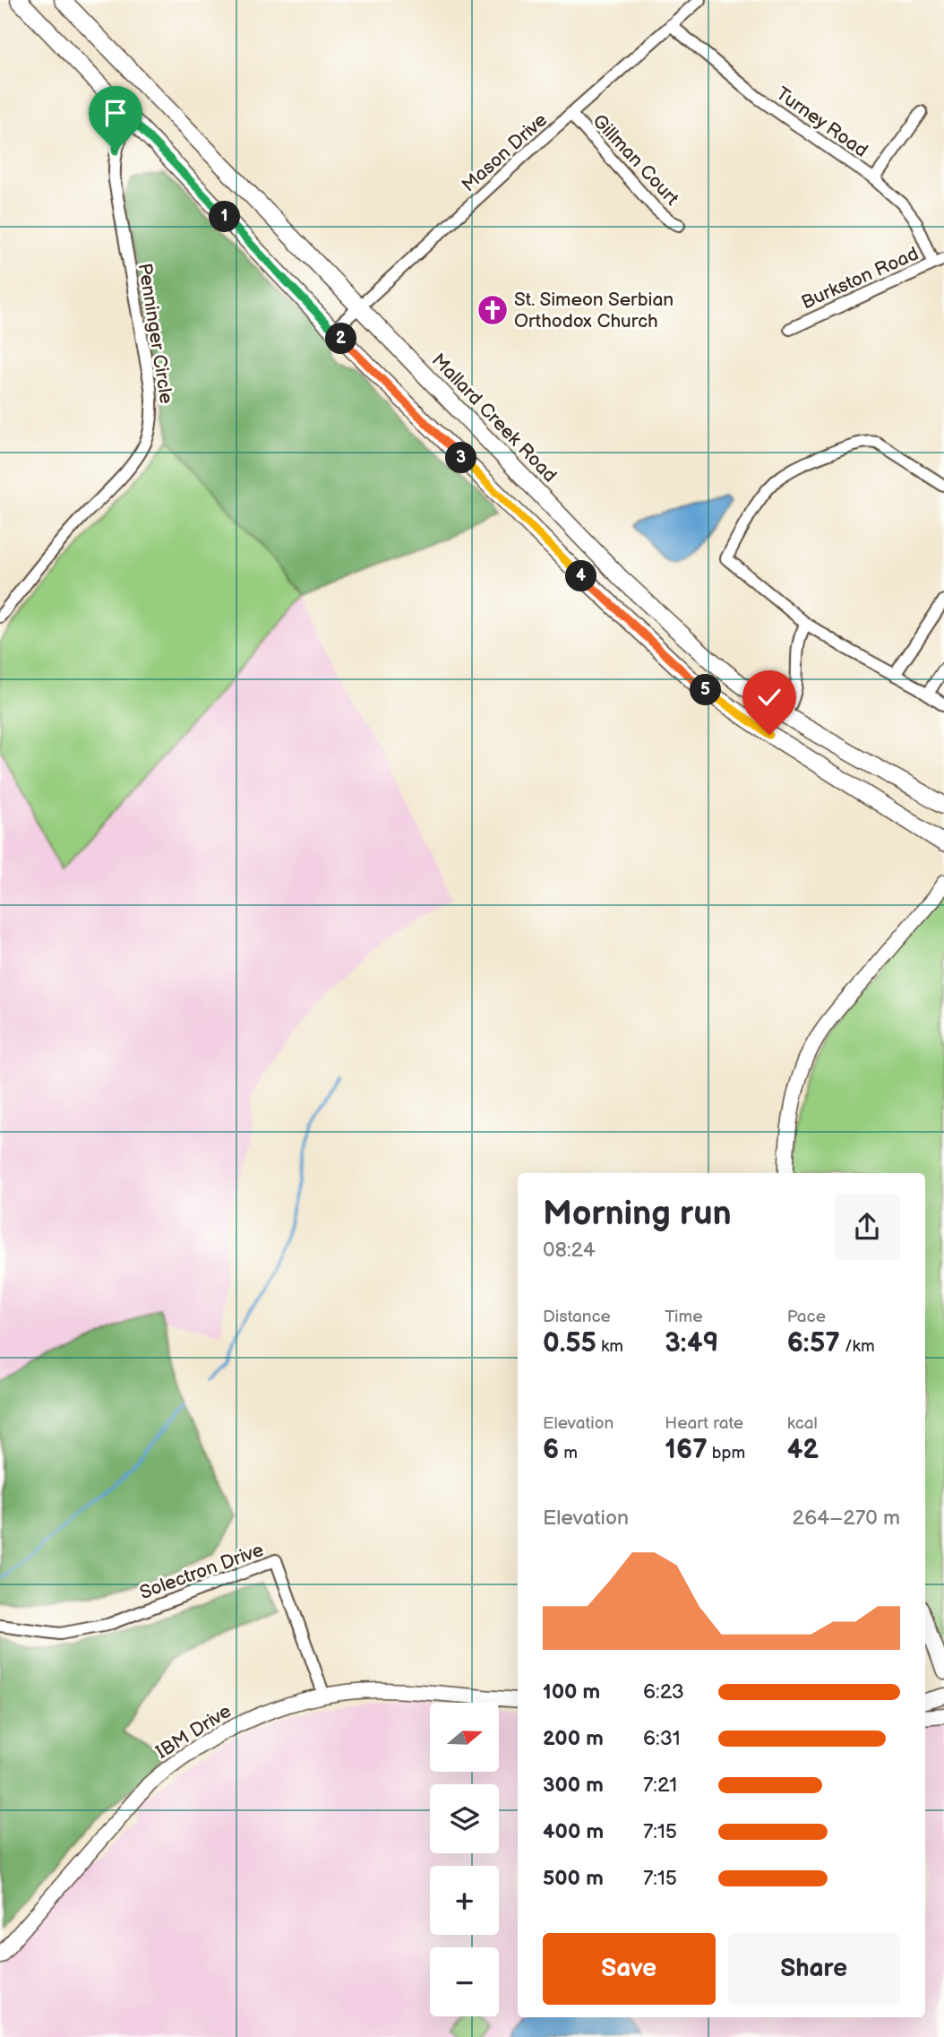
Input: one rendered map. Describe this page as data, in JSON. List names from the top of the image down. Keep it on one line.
{"streets":{"main road":["Mallard Creek Road"],"street":["Turney Road","Mason Drive","Gillman Court","Burkston Road","Penninger Circle","Solectron Drive","IBM Drive"]},"crossings":[["Turney Road","Mason Drive"],["Turney Road","Burkston Road"],["Mason Drive","Gillman Court"],["Mason Drive","Mallard Creek Road"],["Solectron Drive","IBM Drive"]],"places":{"church":["St. Simeon Serbian Orthodox Church"]},"north":"right","page":{"pins":["1","2","3","4","5"],"heading":["Morning run","08:24"],"stats":[["Distance","0.55 km"],["Time","3:49"],["Pace","6:57 /km"],["Elevation","6 m"],["Heart rate","167 bpm"],["kcal","42"]],"chart":["Elevation","264–270 m"],"list":[{"name":"100 m","note":"6:23"},{"name":"200 m","note":"6:31"},{"name":"300 m","note":"7:21"},{"name":"400 m","note":"7:15"},{"name":"500 m","note":"7:15"}],"map_buttons":["+","−"],"buttons":["Save","Share"]}}
